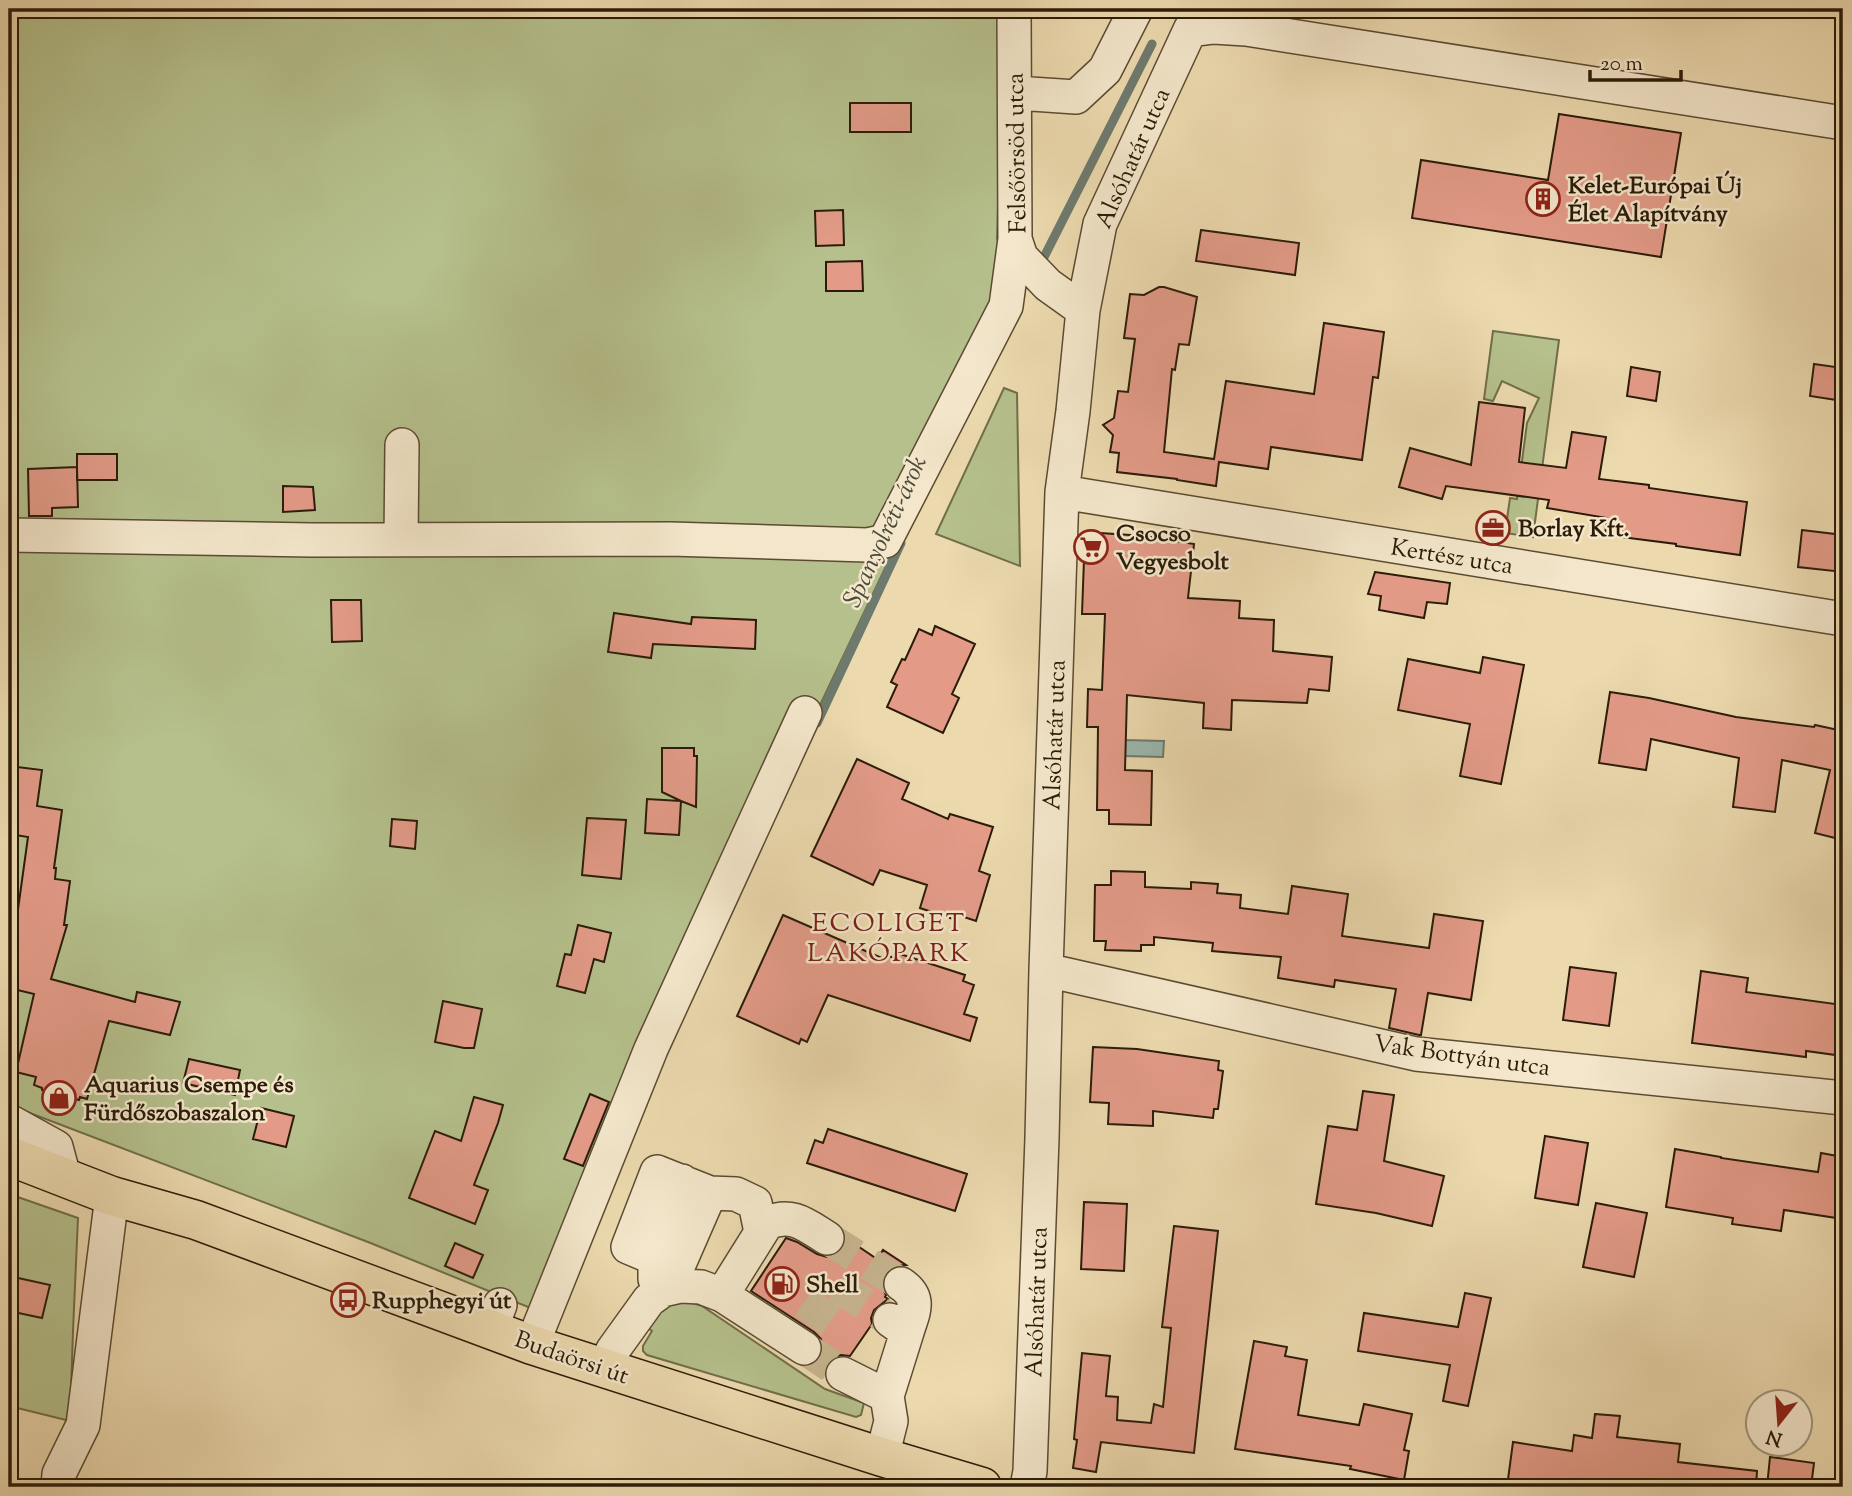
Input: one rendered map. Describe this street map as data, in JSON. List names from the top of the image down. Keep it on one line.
{"streets":{"main road":["Budaörsi út"],"street":["Felsőörsöd utca","Alsóhatár utca","Kertész utca","Vak Bottyán utca"]},"crossings":[["Felsőörsöd utca","Alsóhatár utca"],["Alsóhatár utca","Kertész utca"],["Alsóhatár utca","Vak Bottyán utca"]],"districts":["ECOLIGET LAKÓPARK"],"water":["Spanyolréti-árok"],"places":{"building":["Kelet-Európai Új Élet Alapítvány"],"office":["Borlay Kft."],"supermarket":["Csocso Vegyesbolt"],"shop":["Aquarius Csempe és Fürdőszobaszalon"],"fuel station":["Shell"],"bus stop":["Rupphegyi út"]},"scale_bar":"20 m","north":"bottom"}
